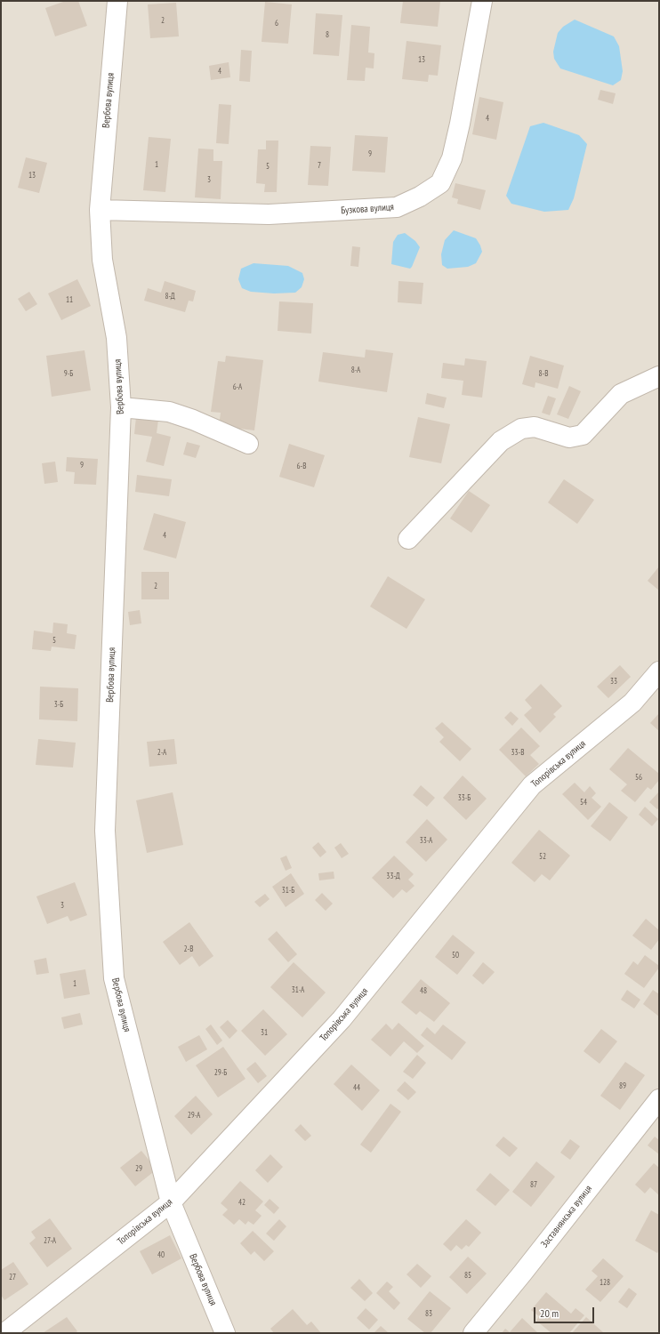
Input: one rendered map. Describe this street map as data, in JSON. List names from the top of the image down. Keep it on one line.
{"streets":{"street":["Вербова вулиця","Бузкова вулиця","Топорівська вулиця","Заставнянська вулиця"]},"crossings":[["Вербова вулиця","Бузкова вулиця"],["Вербова вулиця","Топорівська вулиця"]],"house_numbers":["2","6","8","13","4","4","9","1","7","5","13","3","8-Д","11","8-А","9-Б","8-В","6-А","9","6-В","4","2","5","33","3-Б","2-А","33-В","56","33-Б","54","33-А","52","33-Д","31-Б","3","2-В","50","1","31-А","48","31","29-Б","89","44","29-А","29","87","42","27-А","40","85","27","128","83"],"scale_bar":"20 m"}
